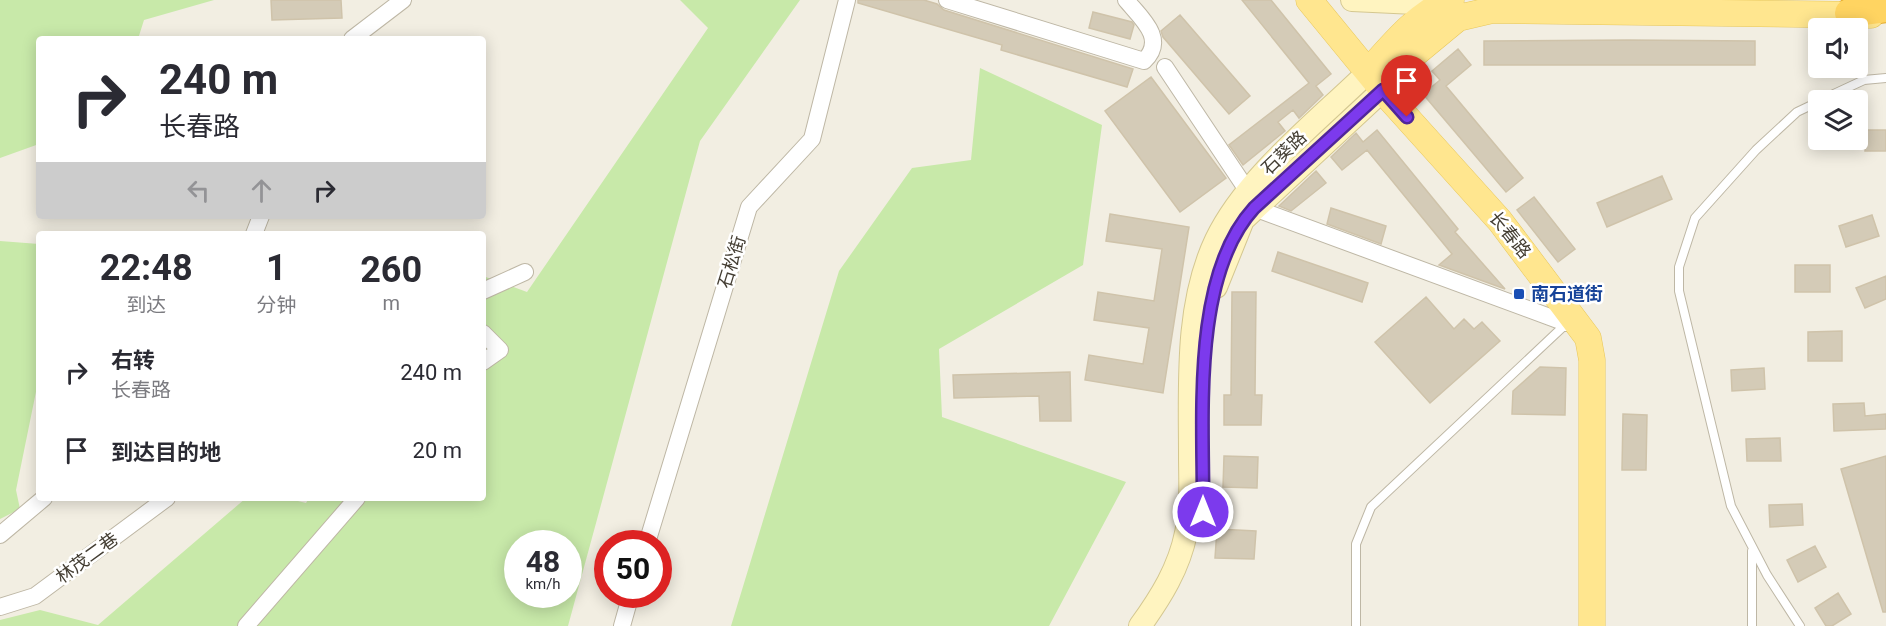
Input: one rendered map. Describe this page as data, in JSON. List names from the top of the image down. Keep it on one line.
{"streets":{"main road":["石葵路","长春路"],"street":["石松街","林茂二巷"]},"crossings":[["石葵路","长春路"]],"places":{"transit":["南石道街"]},"page":{"turn":["240 m","长春路"],"eta":["22:48","到达","1","分钟","260","m"],"list":[{"name":"右转","note":"长春路","value":"240 m"},{"name":"到达目的地","value":"20 m"}],"speed":"48 km/h","limit":"50"}}
